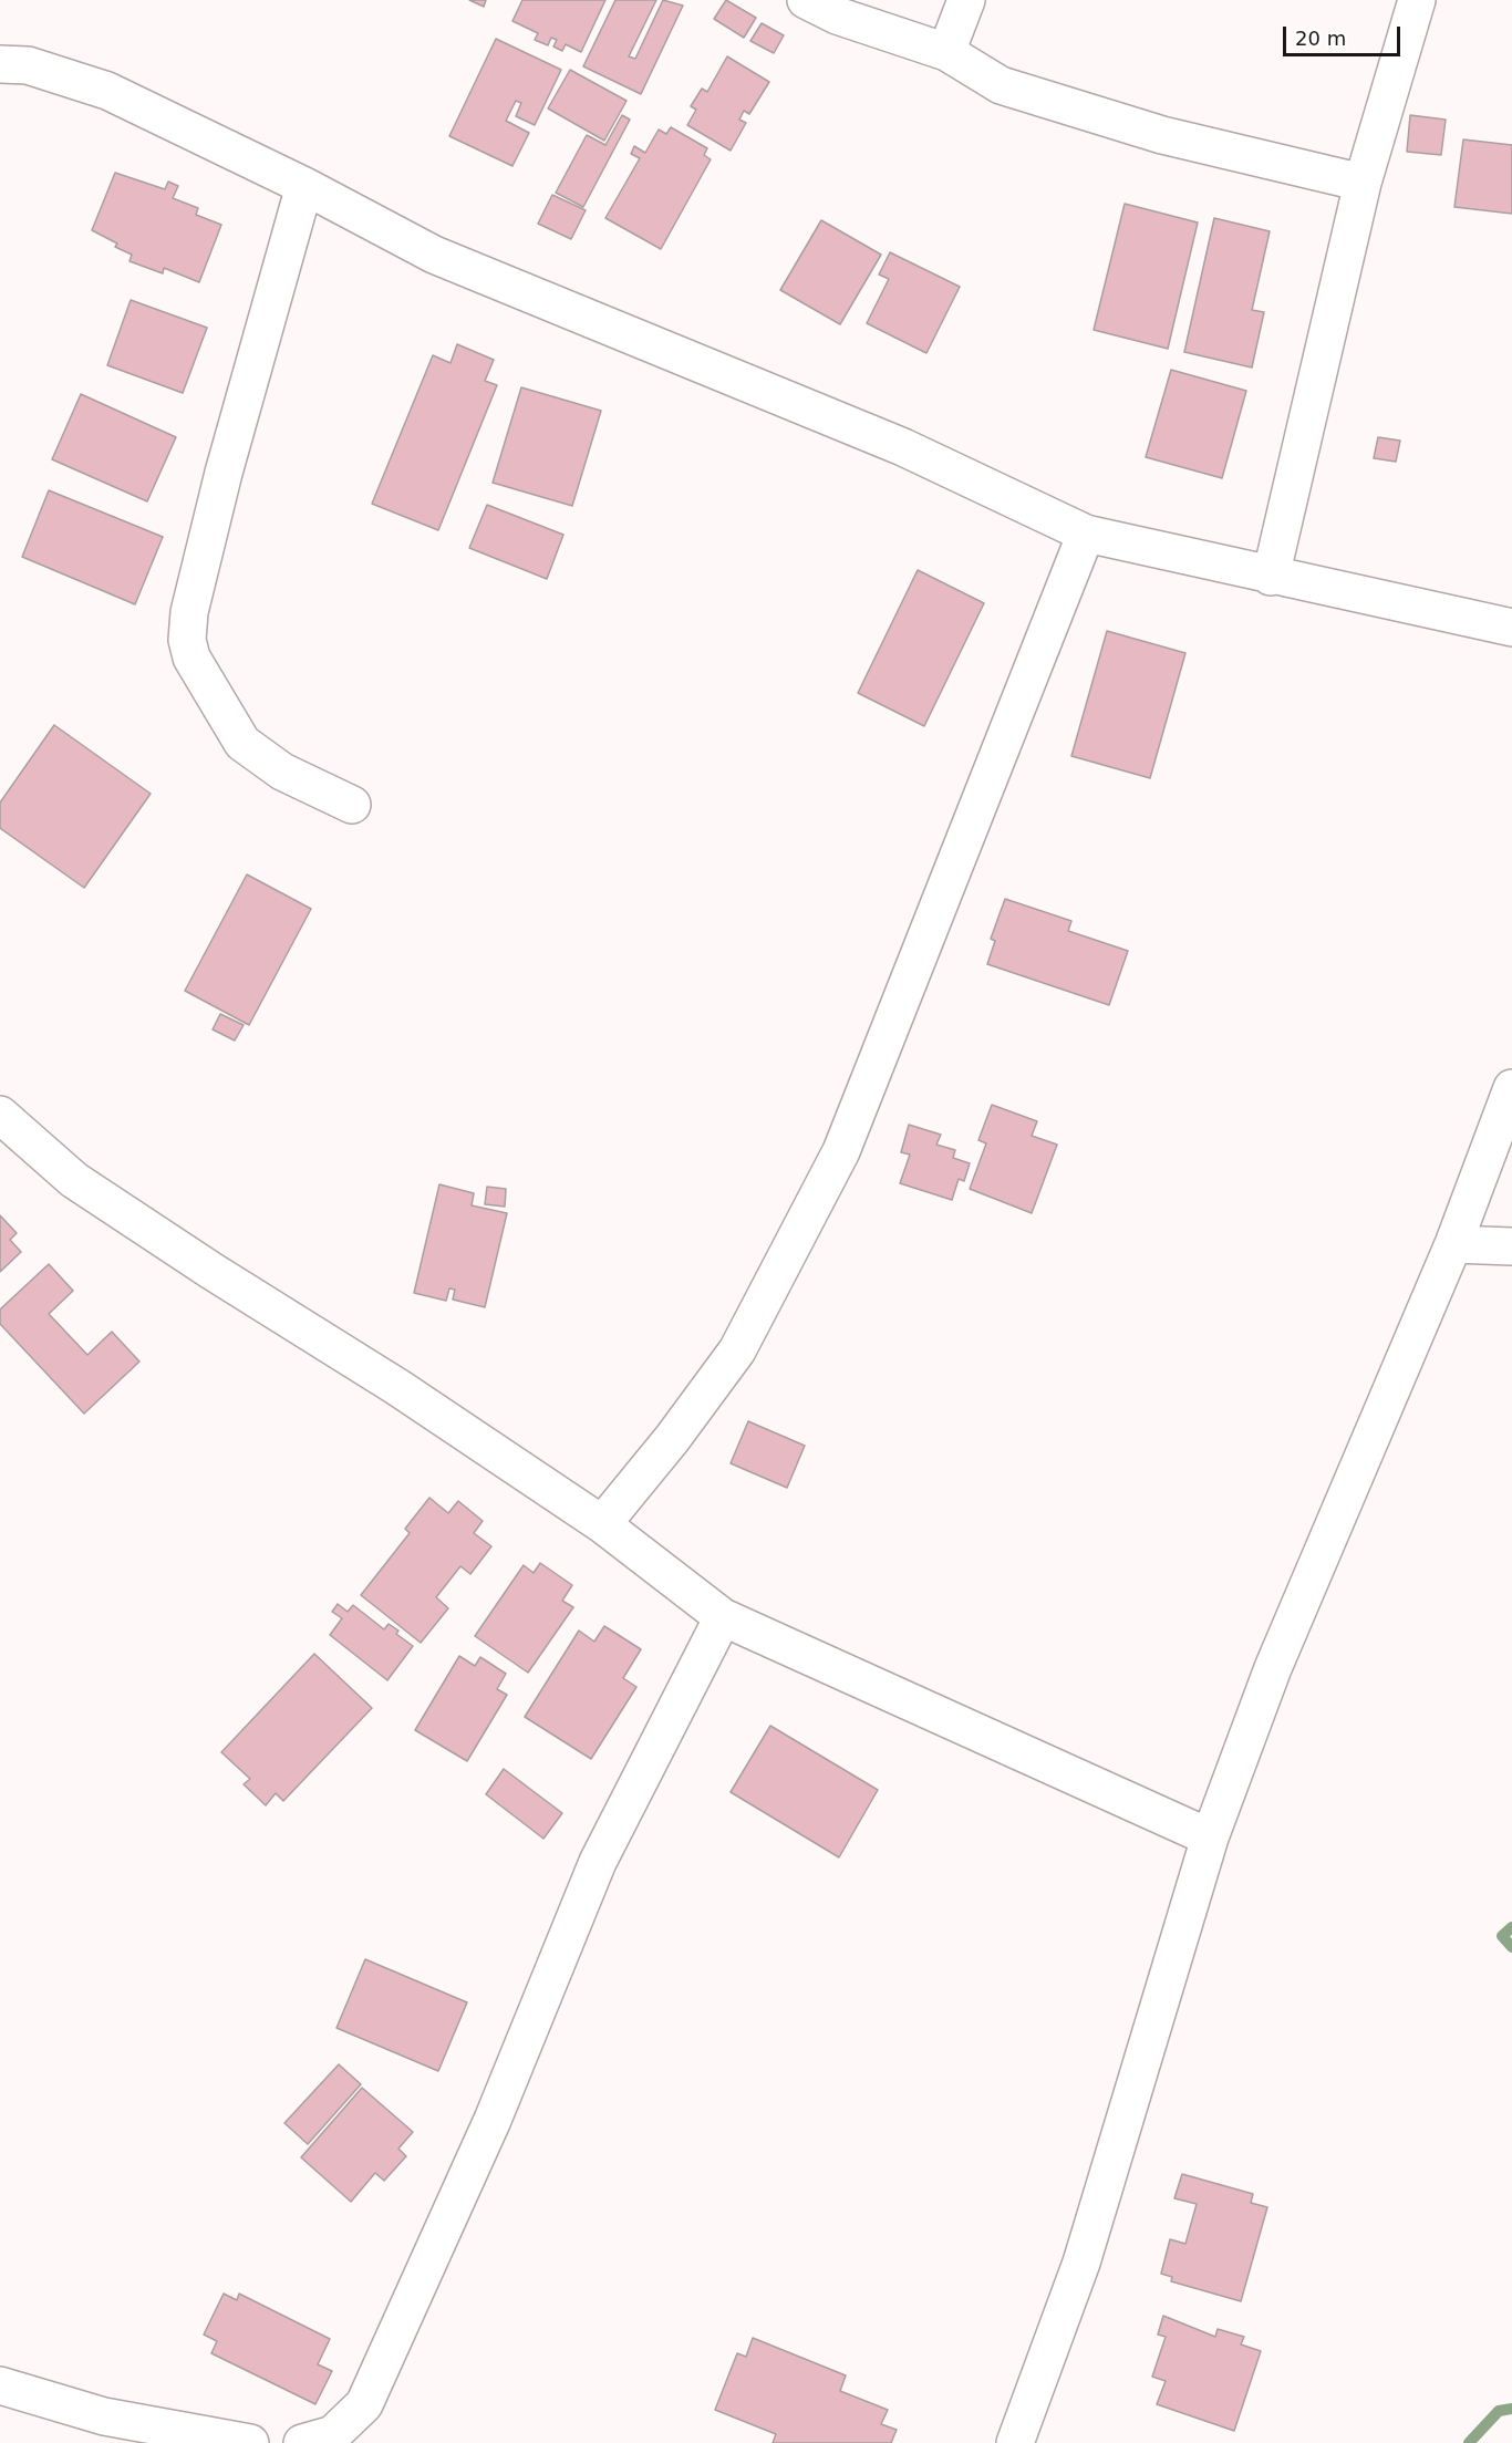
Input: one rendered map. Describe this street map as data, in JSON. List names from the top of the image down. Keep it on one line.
{"scale_bar":"20 m"}
